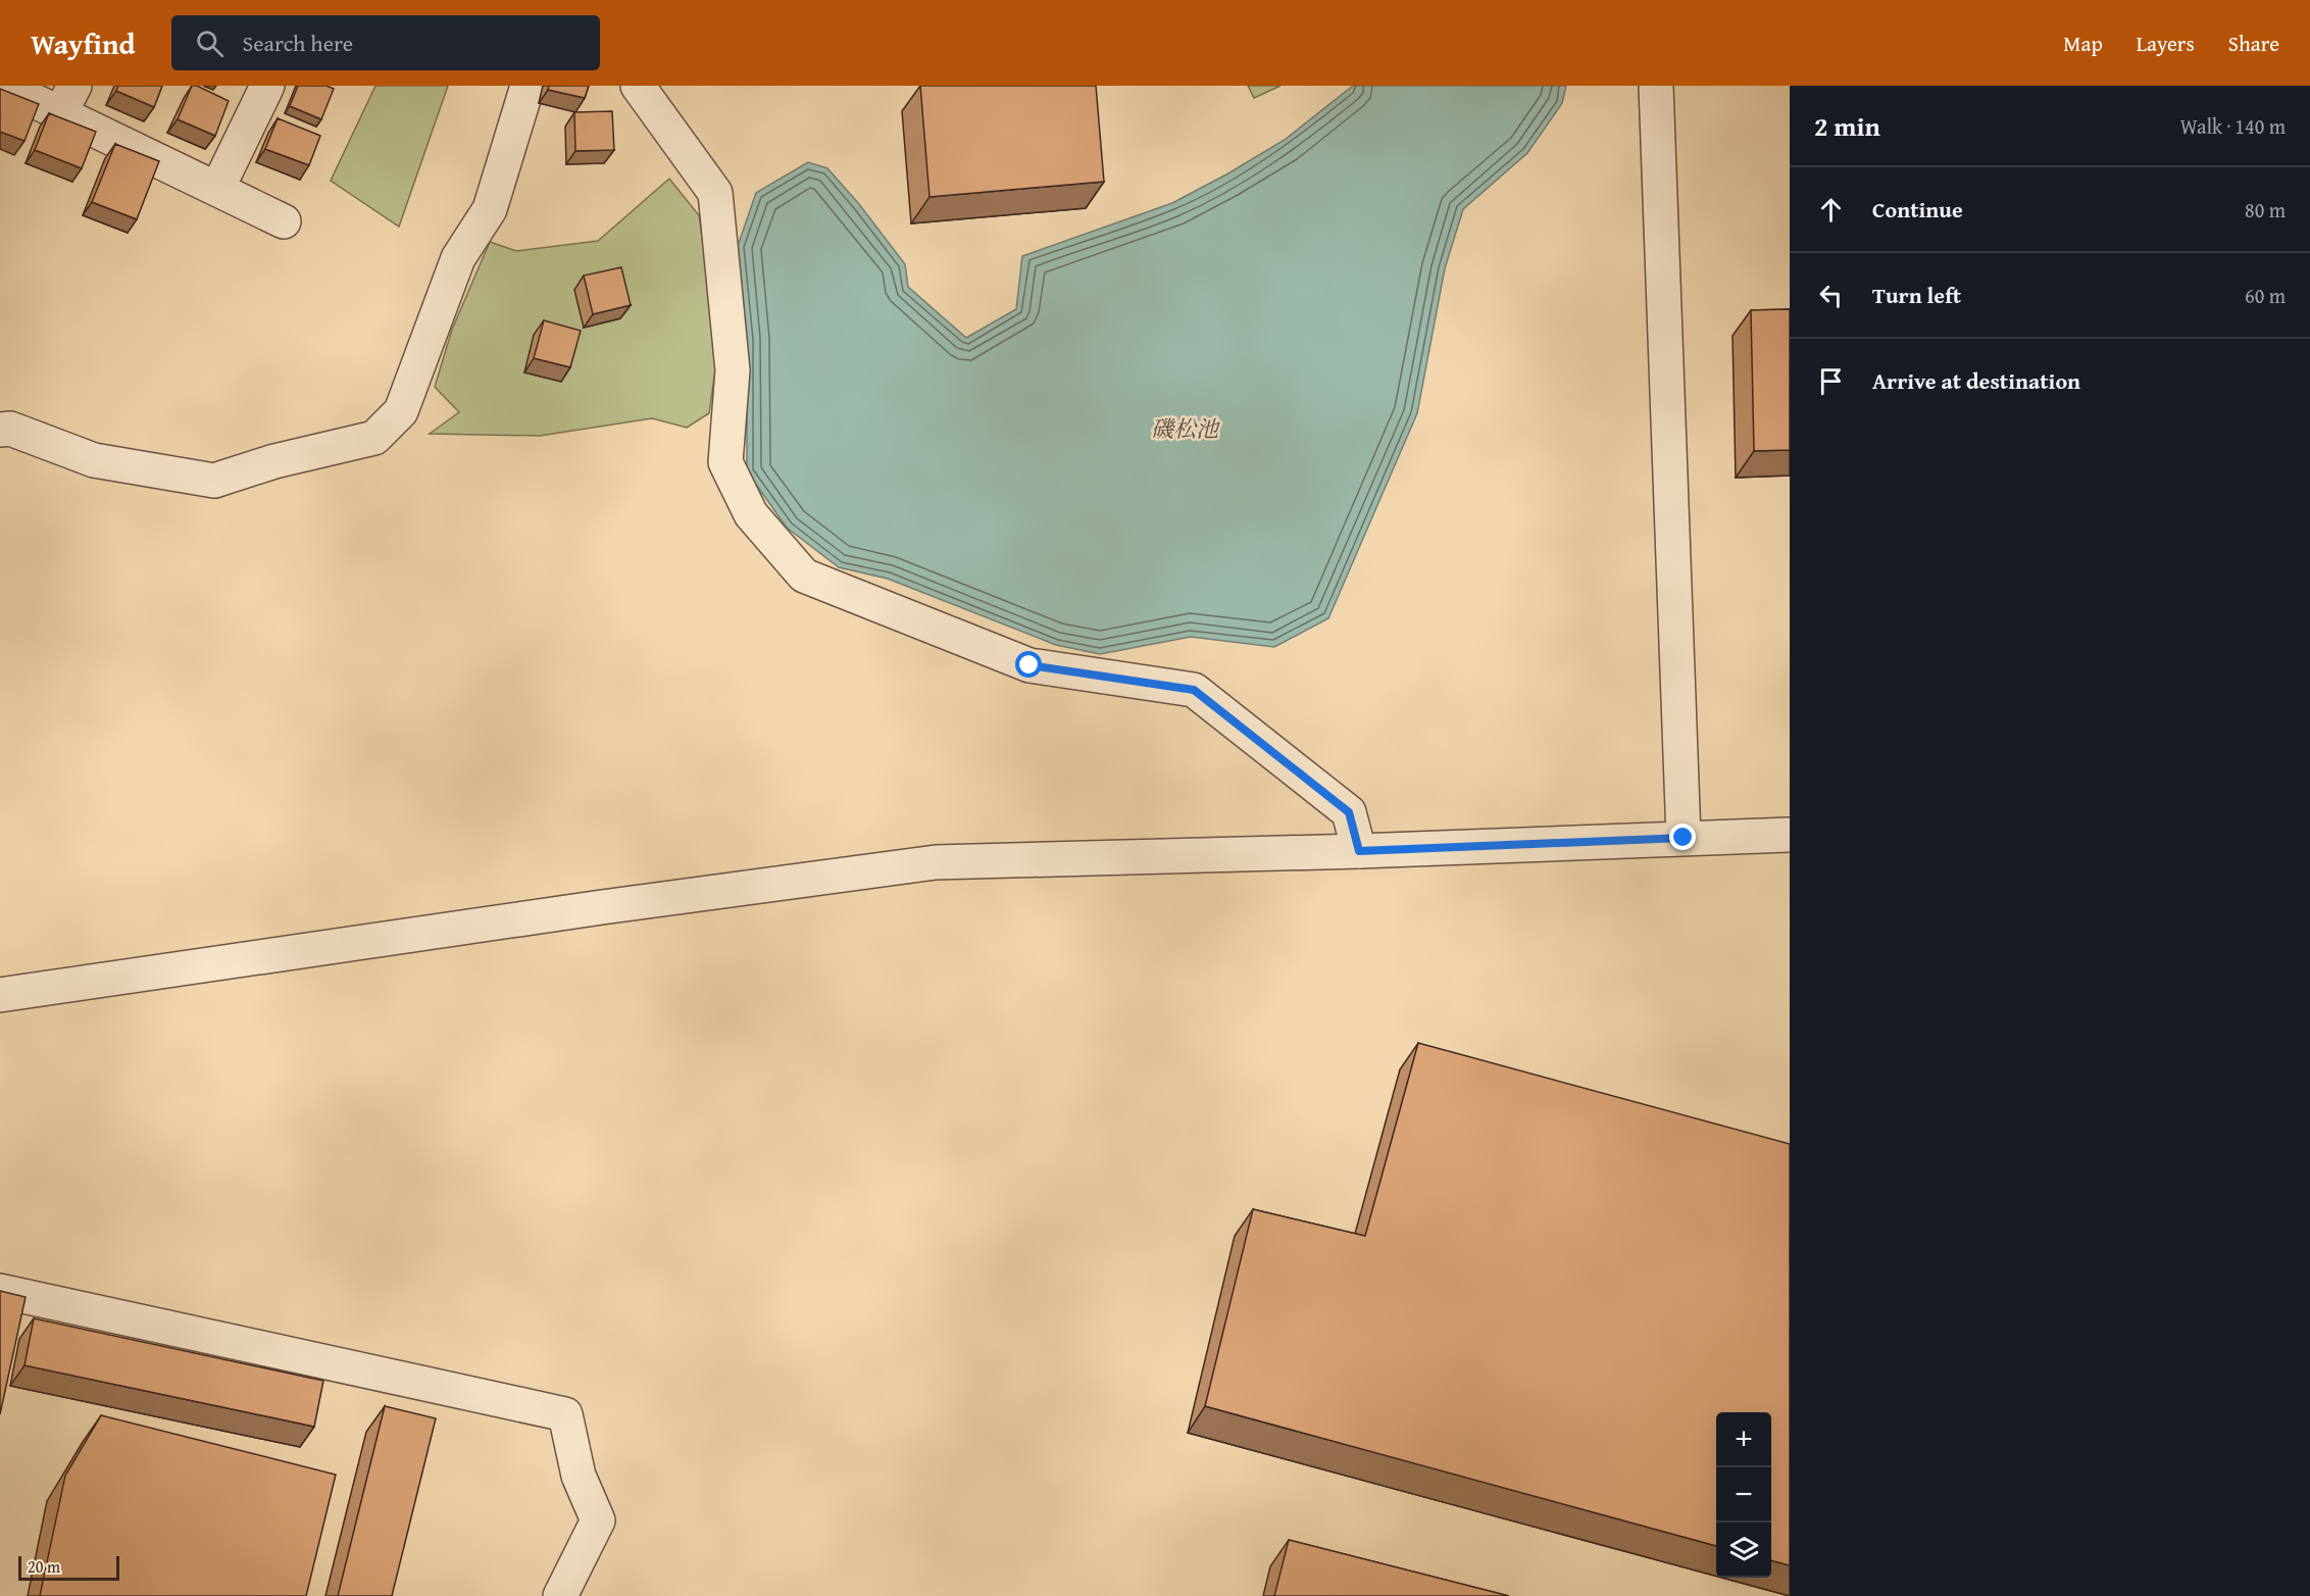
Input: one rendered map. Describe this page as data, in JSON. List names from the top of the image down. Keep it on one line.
{"water":["磯松池"],"scale_bar":"20 m","page":{"header":"Wayfind","search":"Search here","nav":["Map","Layers","Share"],"heading":["2 min","Walk · 140 m"],"list":[["Continue","80 m"],["Turn left","60 m"],"Arrive at destination"],"map_buttons":["+","−"],"scale":"20 m"}}
